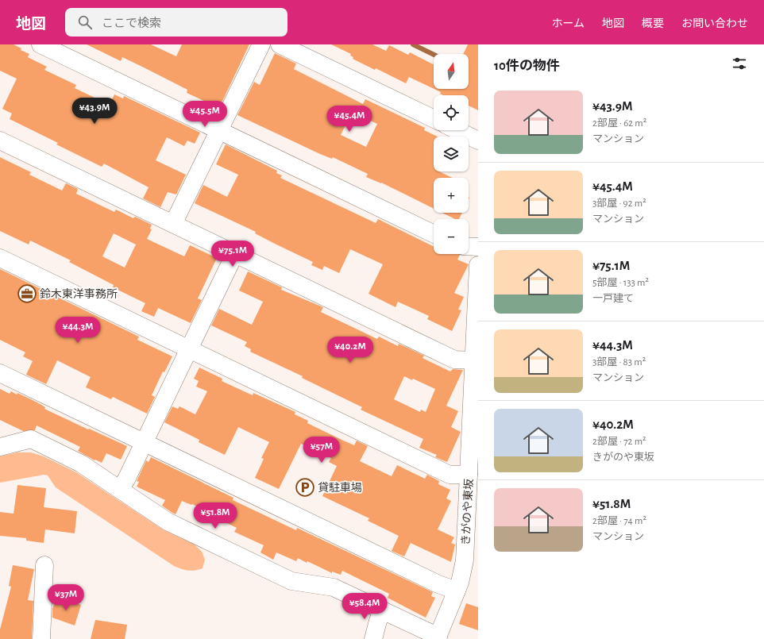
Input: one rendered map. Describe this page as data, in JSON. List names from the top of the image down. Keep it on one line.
{"streets":{"street":["きがのや東坂"]},"places":{"office":["鈴木東洋事務所"],"parking":["貸駐車場"]},"north":"top","page":{"header":"地図","search":"ここで検索","nav":["ホーム","地図","概要","お問い合わせ"],"heading":"10件の物件","map_buttons":["+","−"],"list":[{"name":"¥43.9M","note":"2部屋 · 62 m² · マンション"},{"name":"¥45.4M","note":"3部屋 · 92 m² · マンション"},{"name":"¥75.1M","note":"5部屋 · 133 m² · 一戸建て"},{"name":"¥44.3M","note":"3部屋 · 83 m² · マンション"},{"name":"¥40.2M","note":"2部屋 · 72 m² · きがのや東坂"},{"name":"¥51.8M","note":"2部屋 · 74 m² · マンション"}],"price":["¥43.9M","¥45.5M","¥45.4M","¥75.1M","¥44.3M","¥40.2M","¥57M","¥51.8M","¥37M","¥58.4M"]}}
